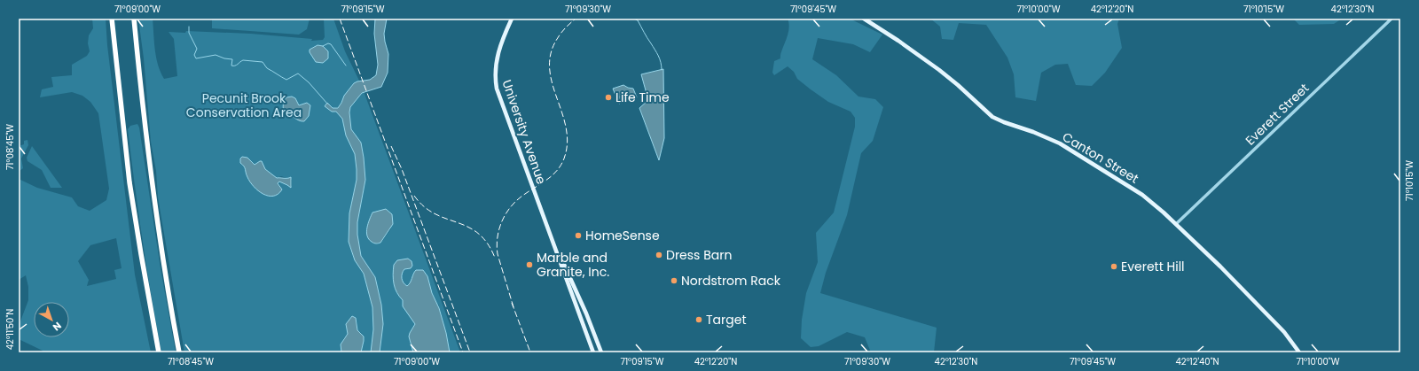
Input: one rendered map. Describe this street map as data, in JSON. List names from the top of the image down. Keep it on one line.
{"streets":{"main road":["University Avenue","Canton Street"],"street":["Everett Street"]},"crossings":[["Everett Street","Canton Street"]],"parks":["Pecunit Brook Conservation Area"],"places":["Life Time","HomeSense","Dress Barn","Marble and Granite, Inc.","Everett Hill","Nordstrom Rack","Target"],"north":"bottom right","coordinates":["71°09'00\"W","71°09'15\"W","71°09'30\"W","71°09'45\"W","71°10'00\"W","42°12'20\"N","71°10'15\"W","42°12'30\"N","71°08'45\"W","42°11'50\"N","42°12'40\"N"]}
